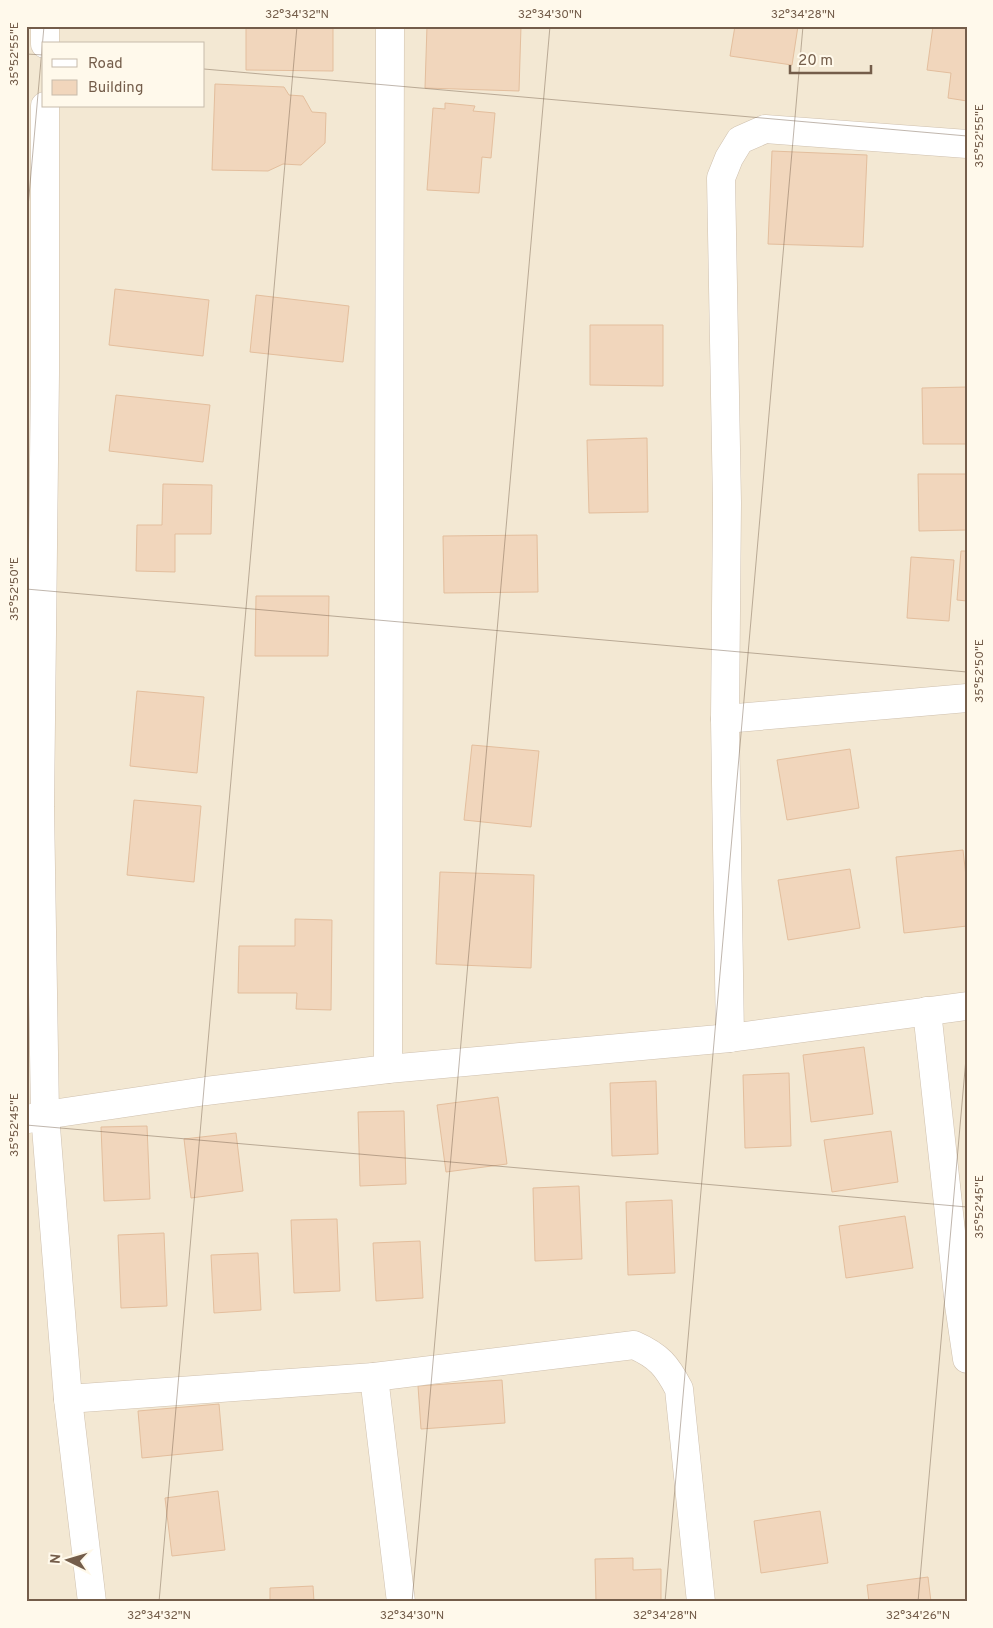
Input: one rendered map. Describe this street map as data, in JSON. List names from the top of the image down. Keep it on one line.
{"legend":["Road","Building"],"scale_bar":"20 m","north":"left","coordinates":["32°34'32\"N","32°34'30\"N","32°34'28\"N","35°52'55\"E","35°52'50\"E","35°52'45\"E","32°34'26\"N"]}
